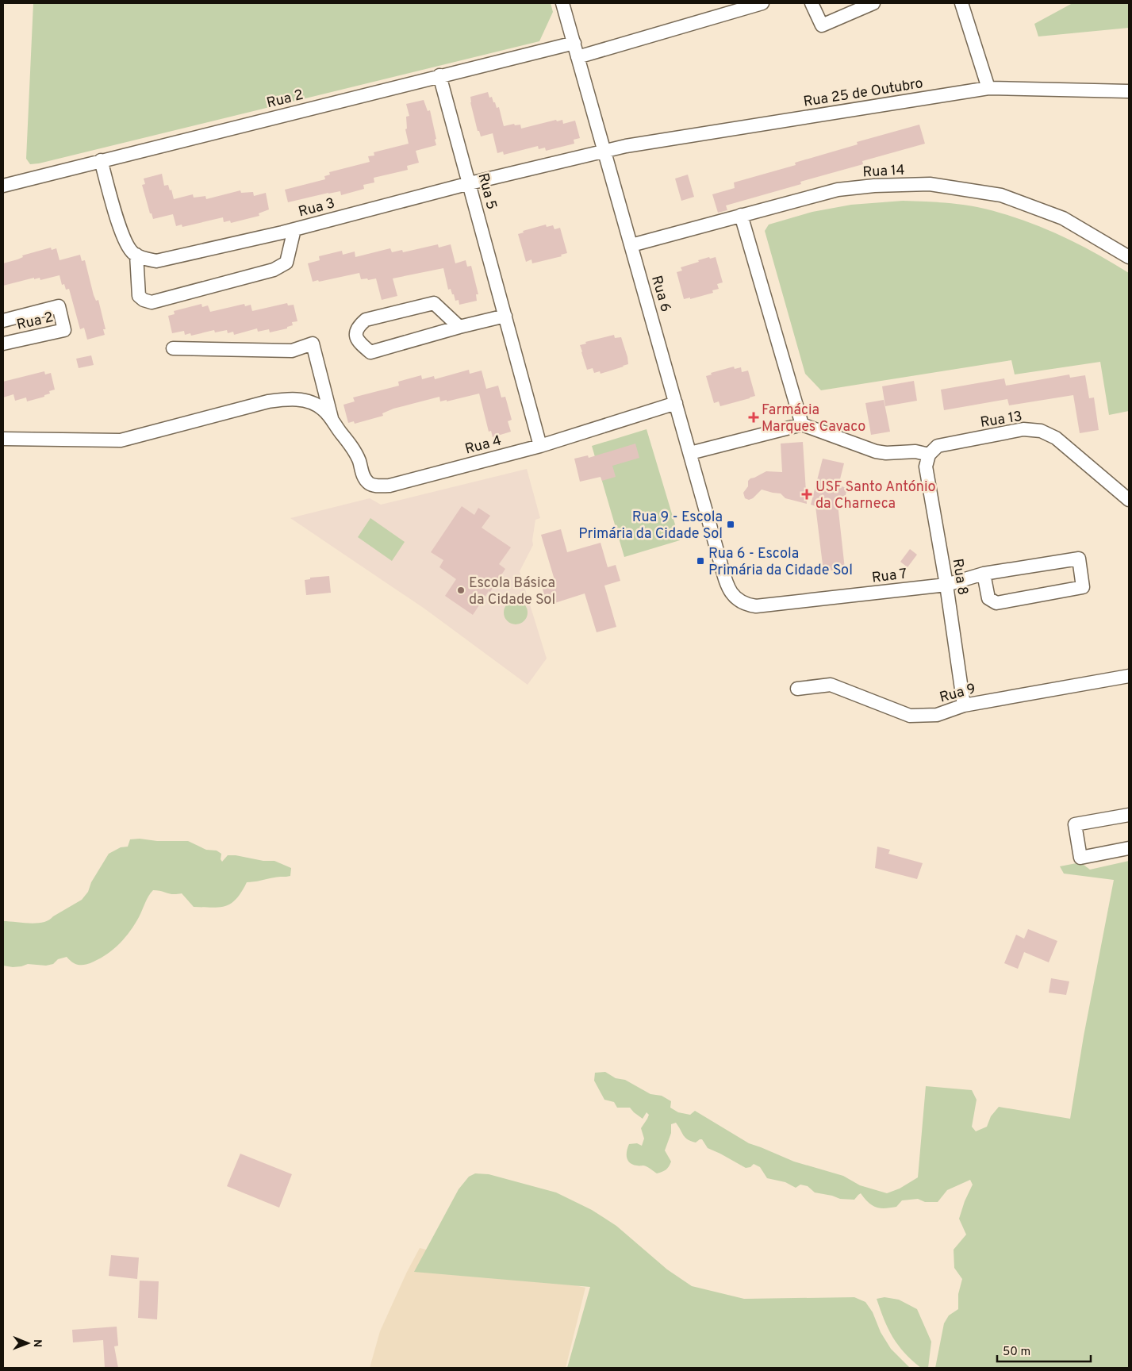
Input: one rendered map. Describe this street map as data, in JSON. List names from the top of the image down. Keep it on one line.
{"streets":{"street":["Rua 25 de Outubro","Rua 2","Rua 14","Rua 5","Rua 3","Rua 6","Rua 13","Rua 4","Rua 7","Rua 8","Rua 9"]},"crossings":[["Rua 25 de Outubro","Rua 3"],["Rua 25 de Outubro","Rua 6"],["Rua 2","Rua 5"],["Rua 2","Rua 6"],["Rua 14","Rua 6"],["Rua 5","Rua 3"],["Rua 5","Rua 4"],["Rua 3","Rua 6"],["Rua 6","Rua 4"],["Rua 6","Rua 7"],["Rua 13","Rua 8"],["Rua 7","Rua 8"],["Rua 8","Rua 9"]],"places":{"health":["Farmácia Marques Cavaco","USF Santo António da Charneca"],"transit":["Rua 9 - Escola Primária da Cidade Sol","Rua 6 - Escola Primária da Cidade Sol"],"other":["Escola Básica da Cidade Sol"]},"scale_bar":"50 m","north":"right"}
